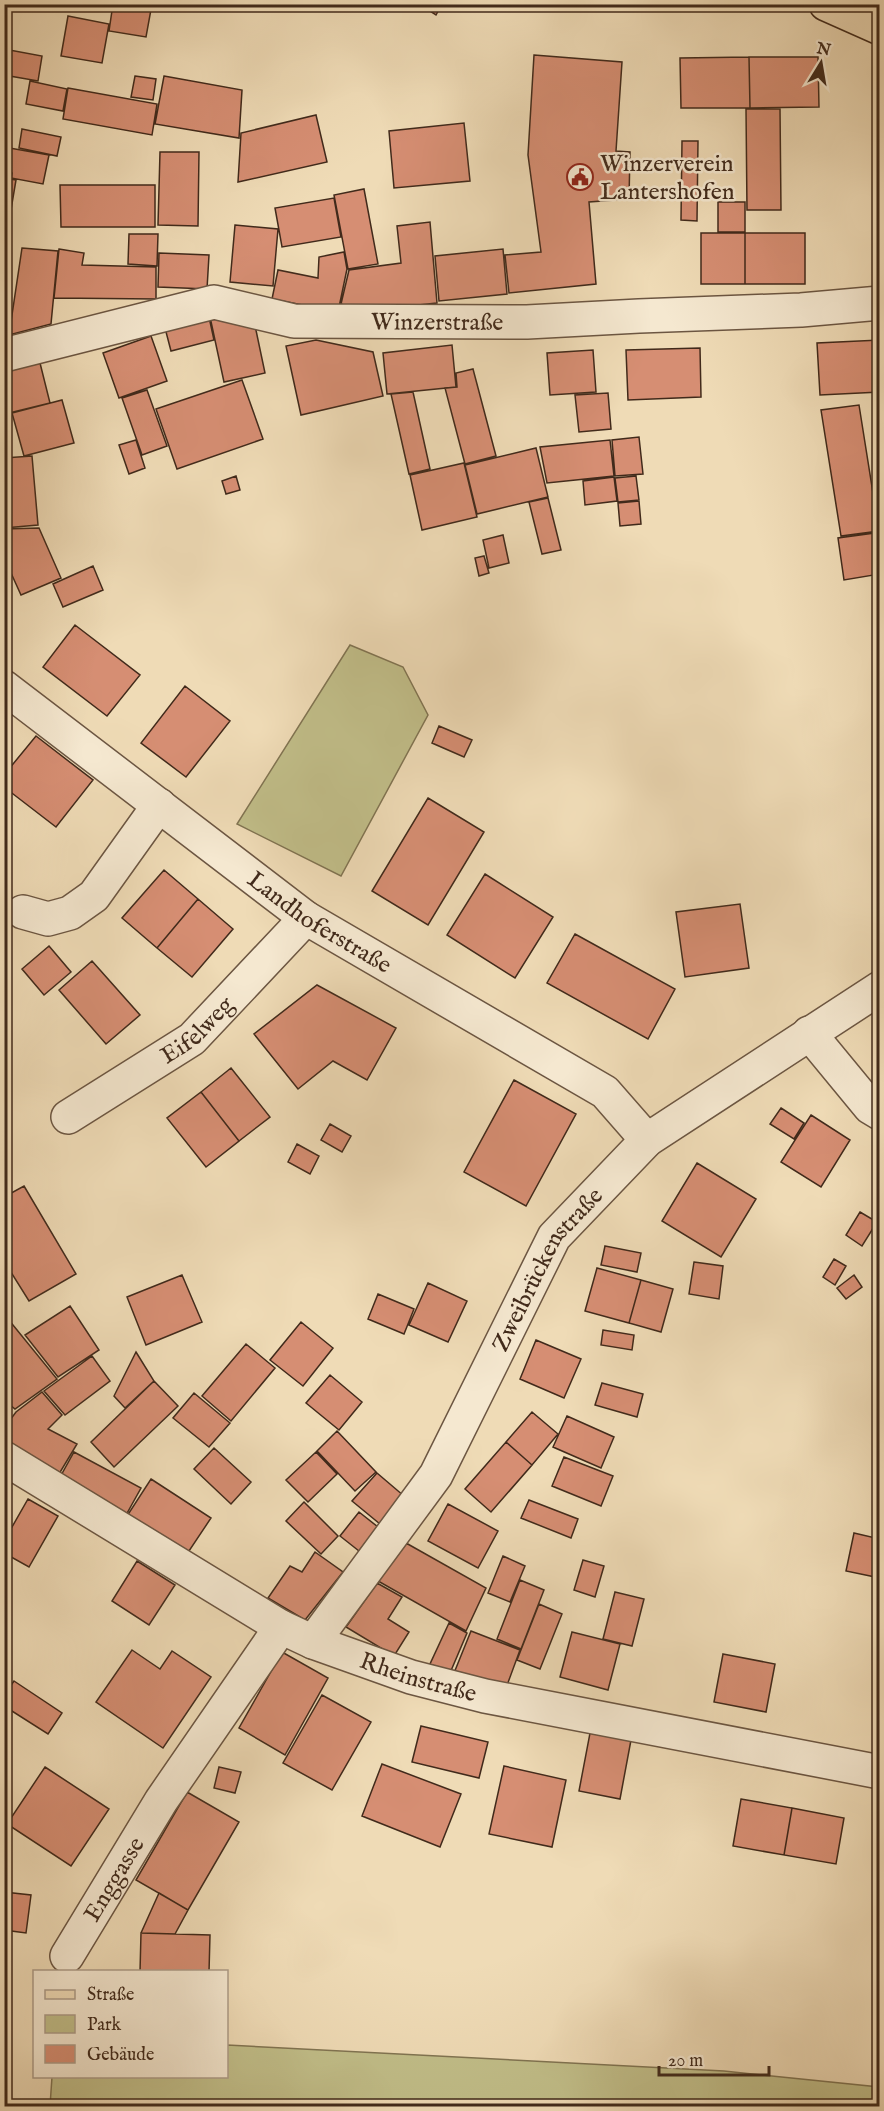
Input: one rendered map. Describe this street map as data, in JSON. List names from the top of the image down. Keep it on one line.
{"streets":{"street":["Winzerstraße","Landhoferstraße","Eifelweg","Zweibrückenstraße","Rheinstraße","Enggasse"]},"crossings":[["Landhoferstraße","Eifelweg"],["Landhoferstraße","Zweibrückenstraße"],["Zweibrückenstraße","Rheinstraße"],["Rheinstraße","Enggasse"]],"places":{"public building":["Winzerverein Lantershofen"]},"legend":["Straße","Park","Gebäude"],"scale_bar":"20 m","north":"top"}
